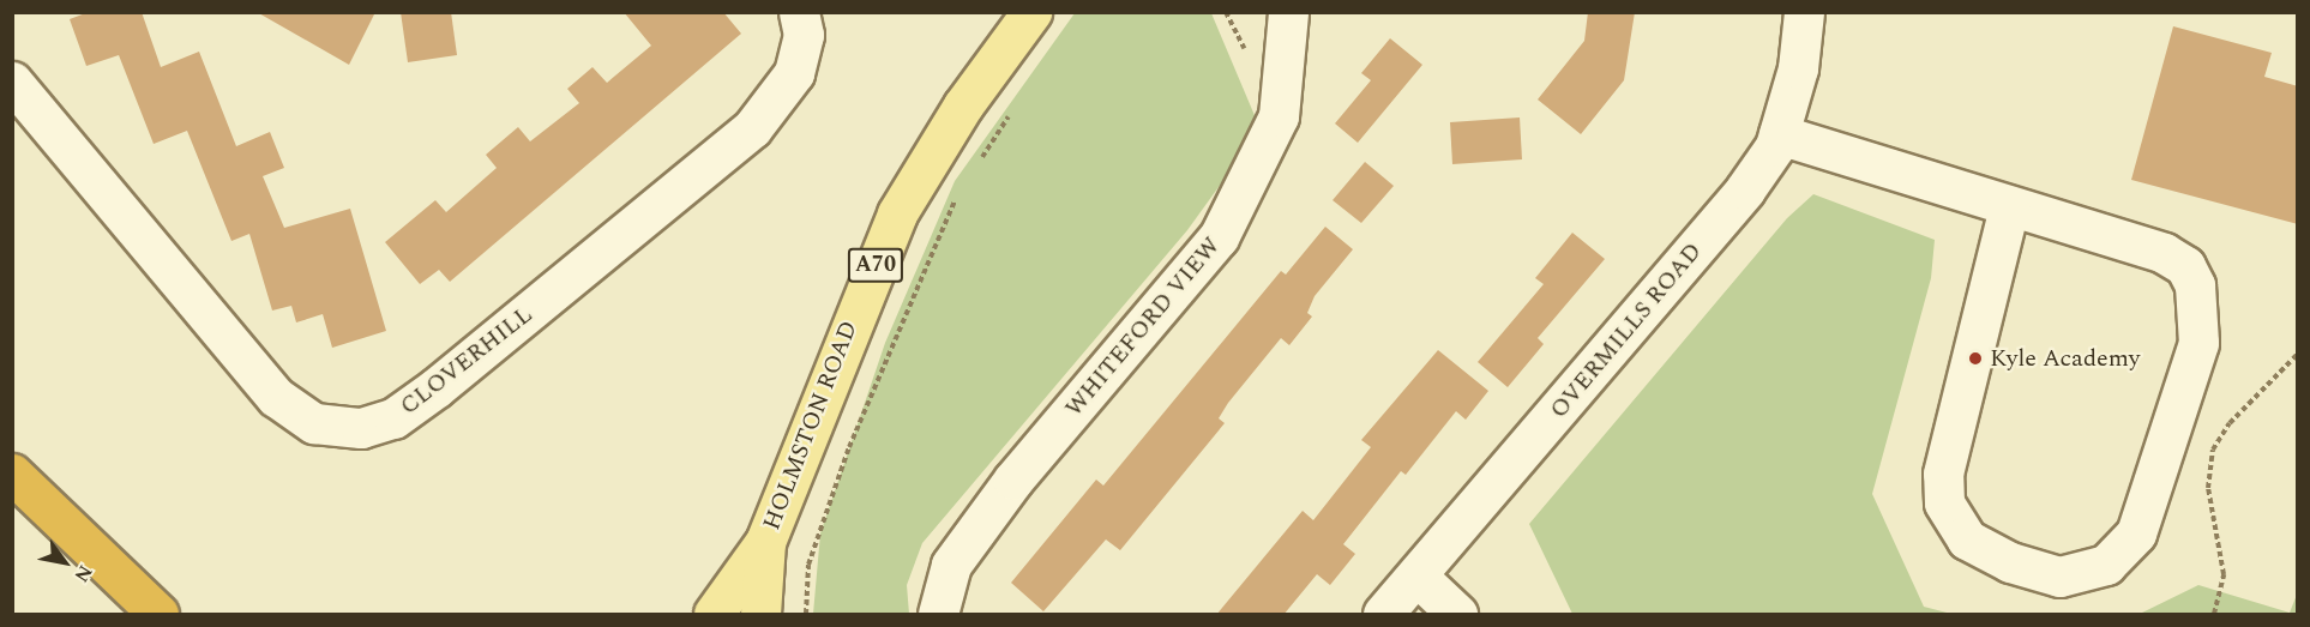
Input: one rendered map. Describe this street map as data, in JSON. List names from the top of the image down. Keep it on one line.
{"streets":{"main road":["A70","HOLMSTON ROAD"],"street":["WHITEFORD VIEW","OVERMILLS ROAD","CLOVERHILL"]},"crossings":[["A70","HOLMSTON ROAD"]],"places":["Kyle Academy"],"north":"bottom right"}
